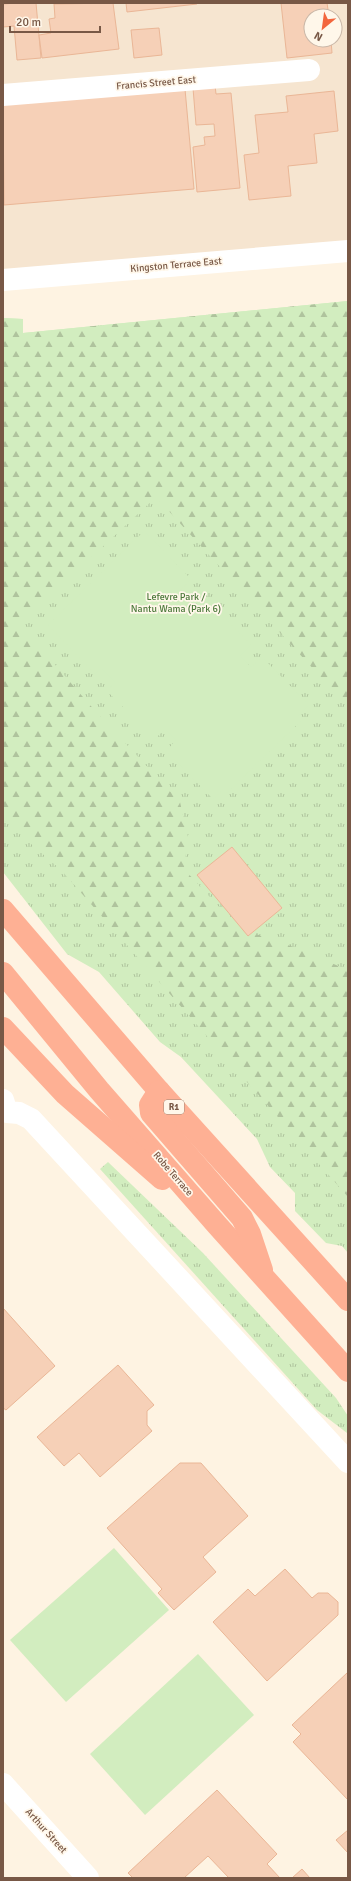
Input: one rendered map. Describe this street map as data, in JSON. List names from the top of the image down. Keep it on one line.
{"streets":{"highway":["R1","Robe Terrace"],"street":["Francis Street East","Kingston Terrace East","Arthur Street"]},"parks":["Lefevre Park / Nantu Wama (Park 6)"],"scale_bar":"20 m","north":"bottom left"}
